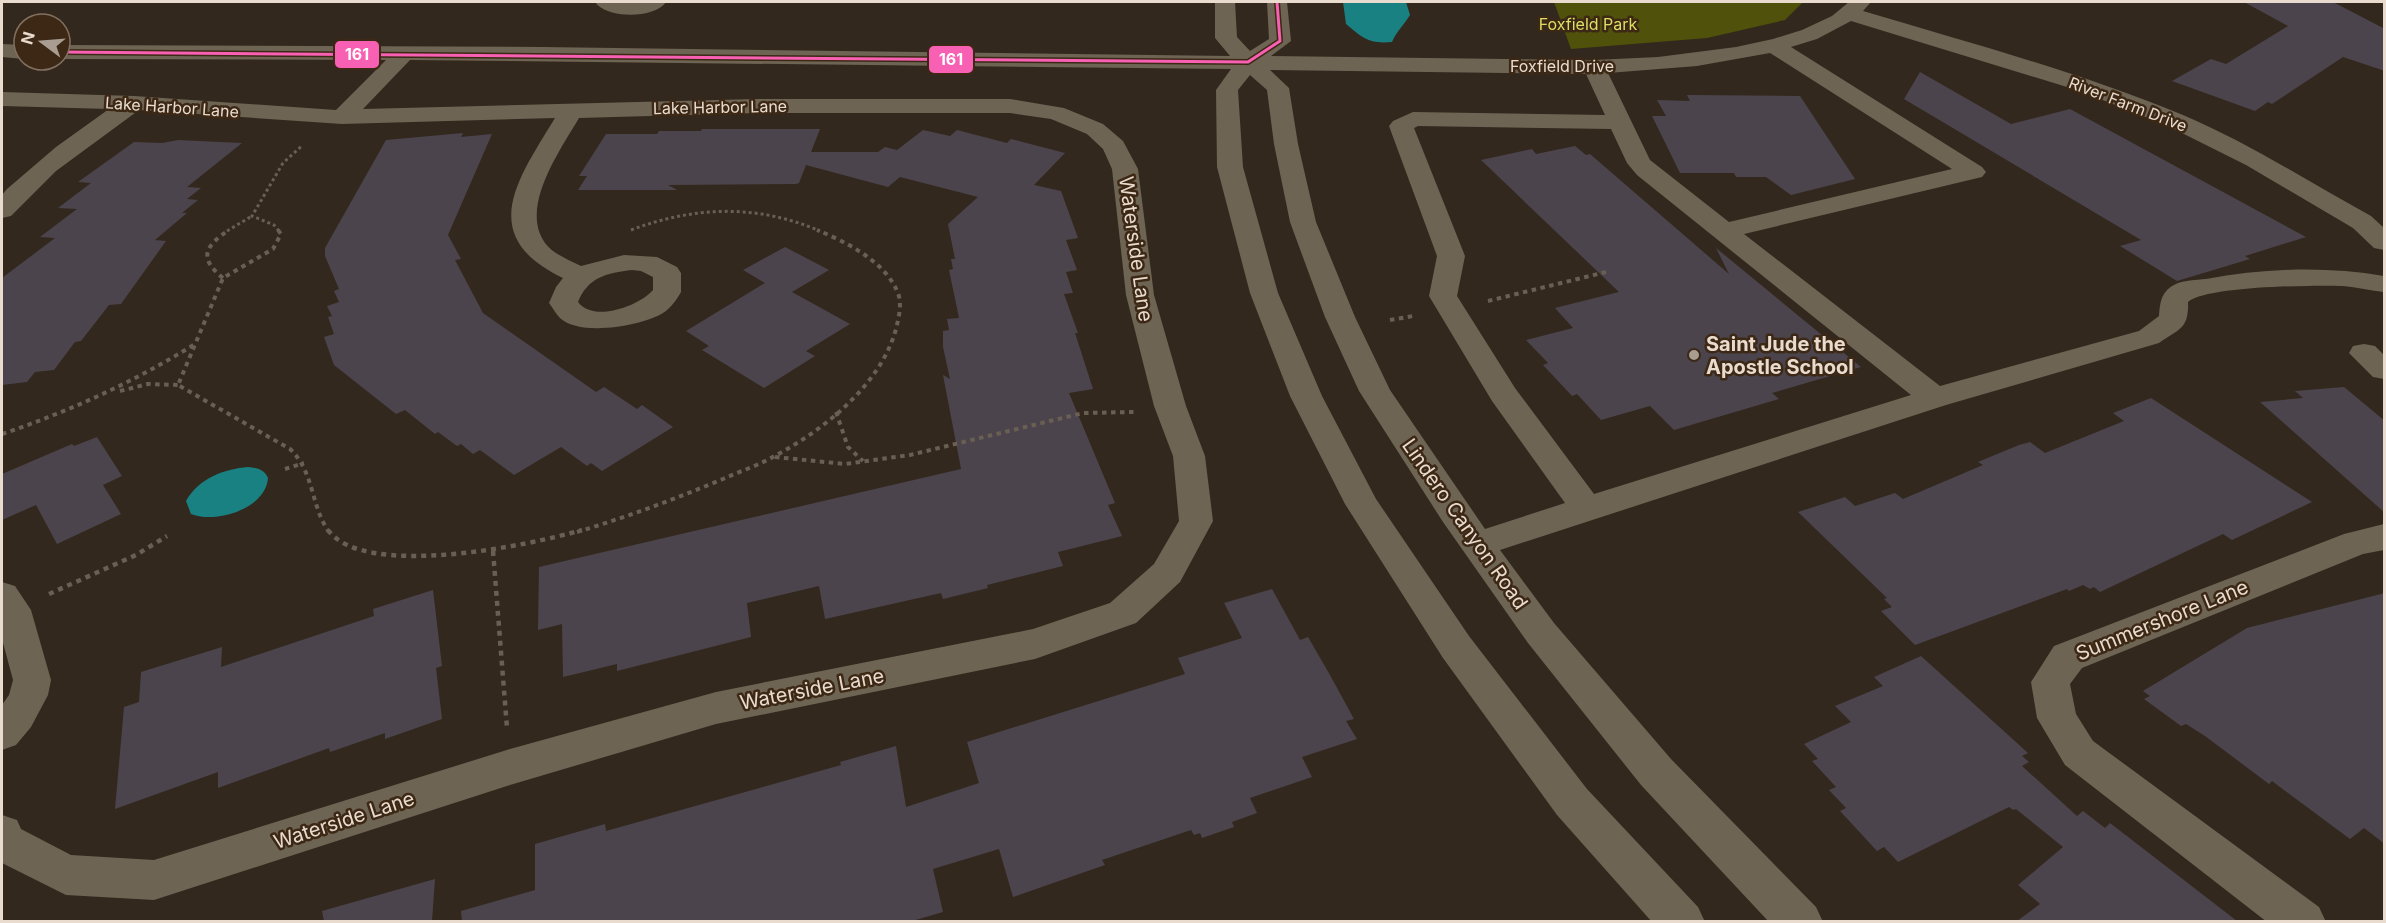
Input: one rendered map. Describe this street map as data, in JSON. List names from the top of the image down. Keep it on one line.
{"streets":{"street":["Foxfield Drive","River Farm Drive","Lake Harbor Lane","Waterside Lane","Lindero Canyon Road","Summershore Lane"]},"crossings":[["Foxfield Drive","River Farm Drive"],["Foxfield Drive","Lindero Canyon Road"],["Lake Harbor Lane","Waterside Lane"]],"parks":["Foxfield Park"],"places":["Saint Jude the Apostle School"],"lines":["transit line 161"],"north":"left"}
